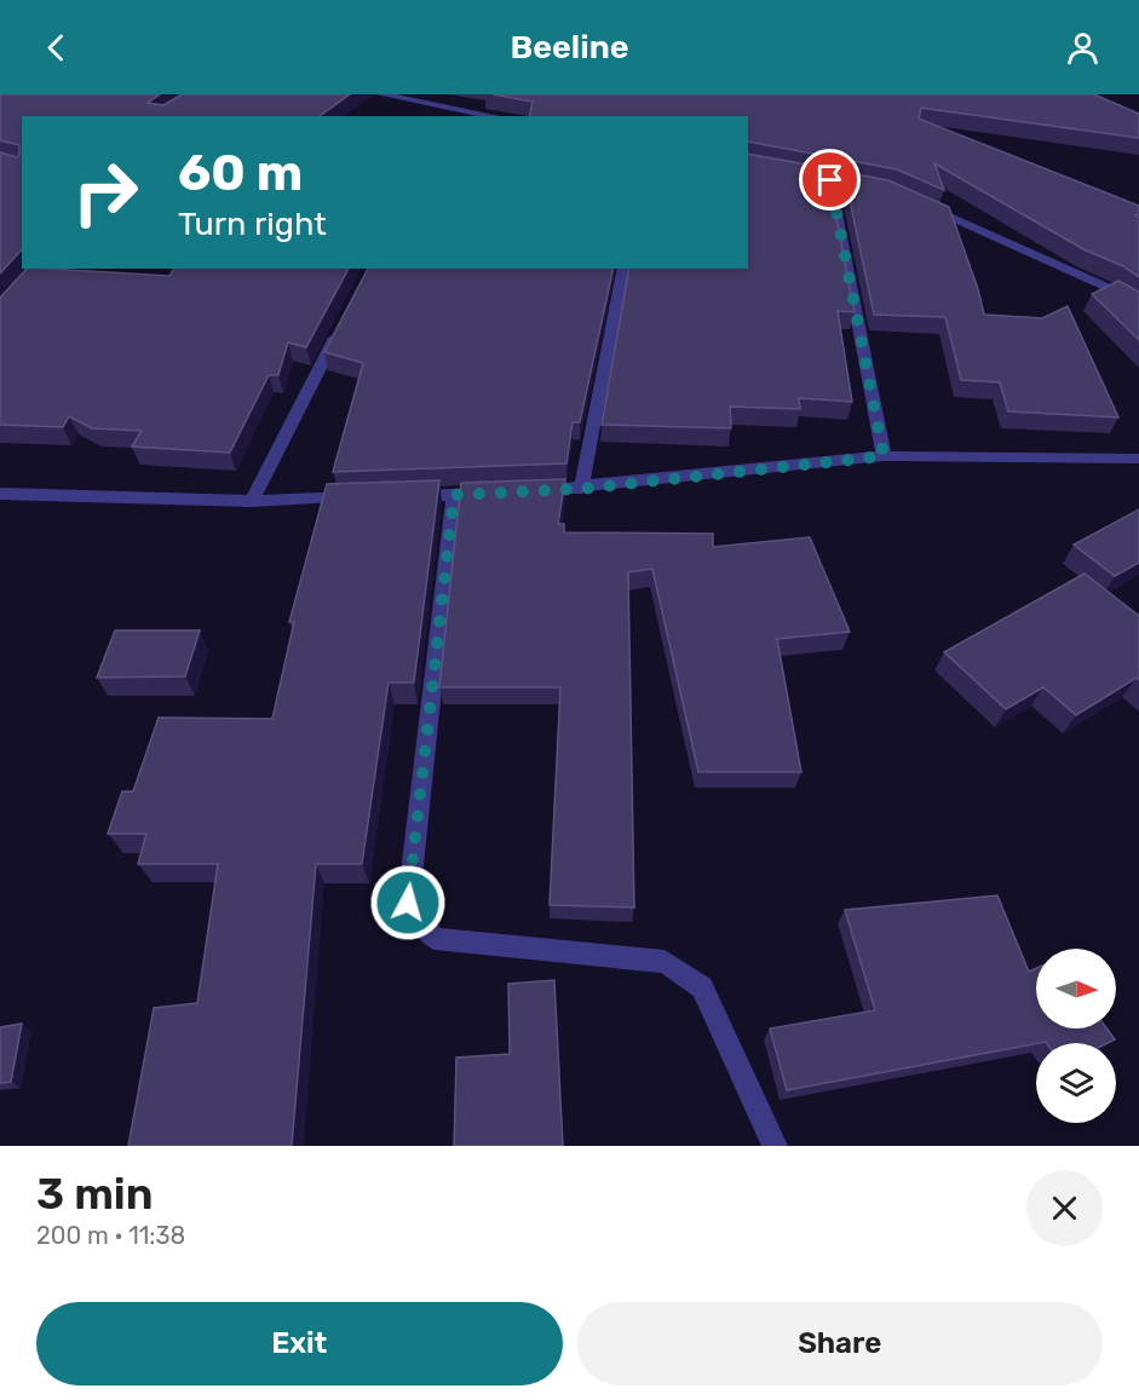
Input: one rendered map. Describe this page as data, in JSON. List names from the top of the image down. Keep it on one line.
{"north":"right","page":{"header":"Beeline","turn":["60 m","Turn right"],"heading":["3 min","200 m · 11:38"],"buttons":["Exit","Share"]}}
